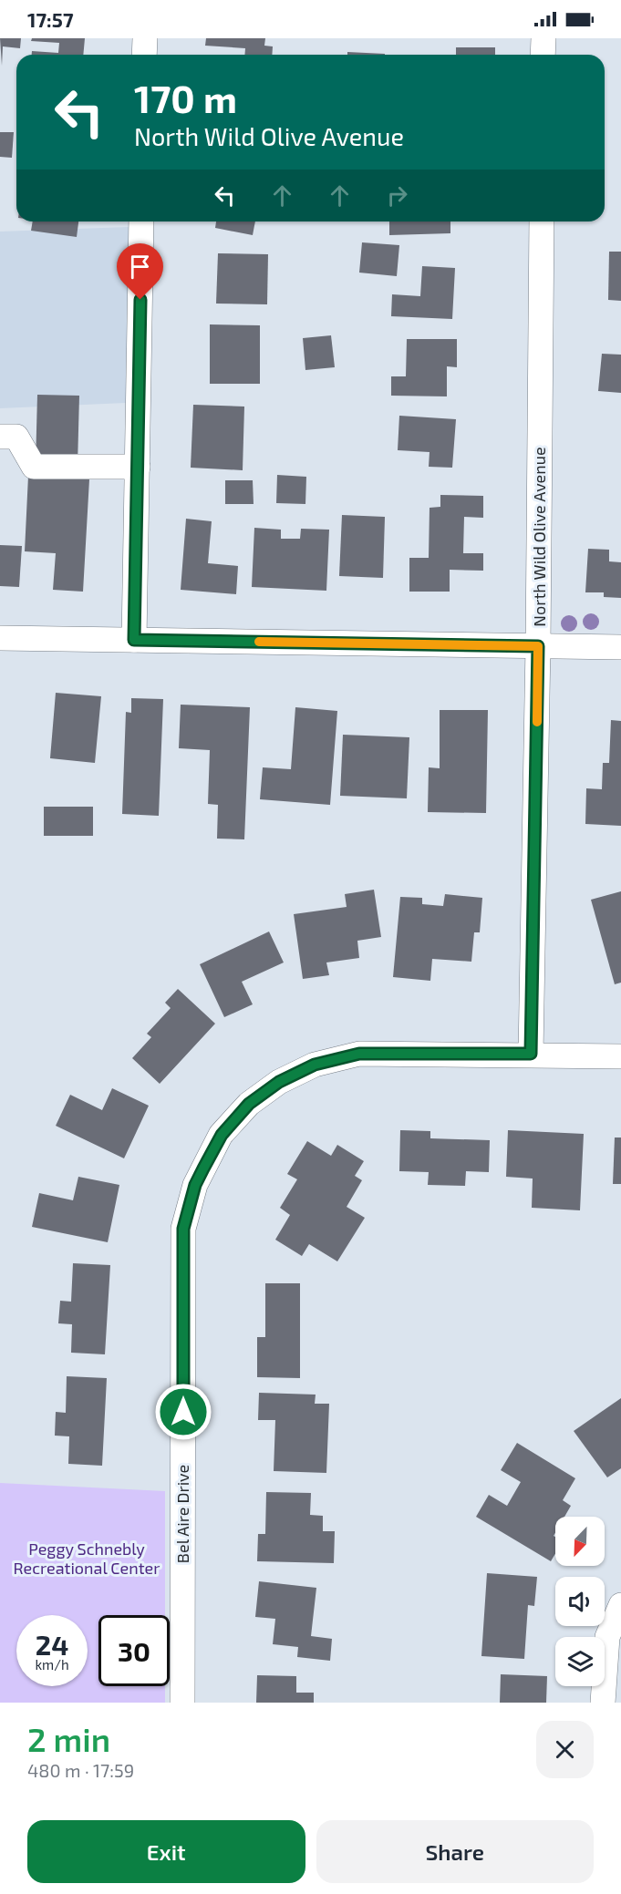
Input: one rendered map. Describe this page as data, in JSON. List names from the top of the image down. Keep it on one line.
{"streets":{"street":["North Wild Olive Avenue","Bel Aire Drive"]},"crossings":[["North Wild Olive Avenue","Bel Aire Drive"]],"parks":["Peggy Schnebly Recreational Center"],"north":"bottom left","page":{"status":"17:57","turn":["170 m","North Wild Olive Avenue"],"speed":"24 km/h","limit":"30","heading":["2 min","480 m · 17:59"],"buttons":["Exit","Share"]}}
